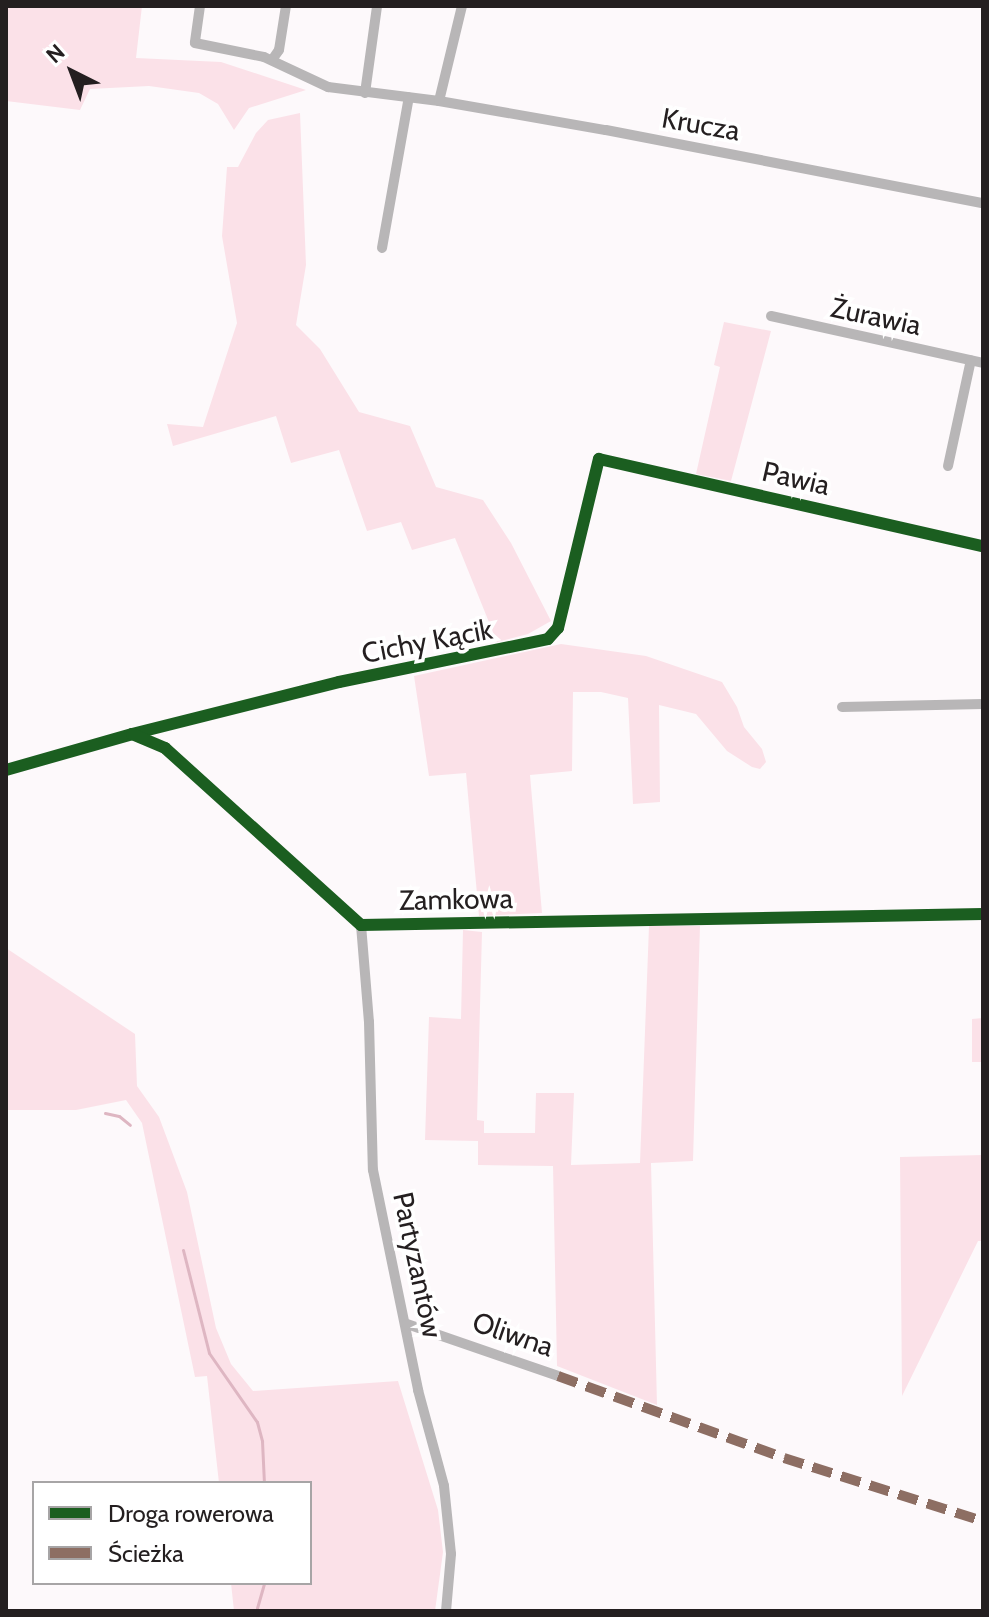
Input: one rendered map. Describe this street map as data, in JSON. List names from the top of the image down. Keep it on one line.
{"streets":{"street":["Krucza","Żurawia","Pawia","Cichy Kącik","Zamkowa","Partyzantów","Oliwna"]},"crossings":[["Pawia","Cichy Kącik"],["Cichy Kącik","Zamkowa"],["Zamkowa","Partyzantów"],["Partyzantów","Oliwna"]],"legend":["Droga rowerowa","Ścieżka"],"north":"top left"}
